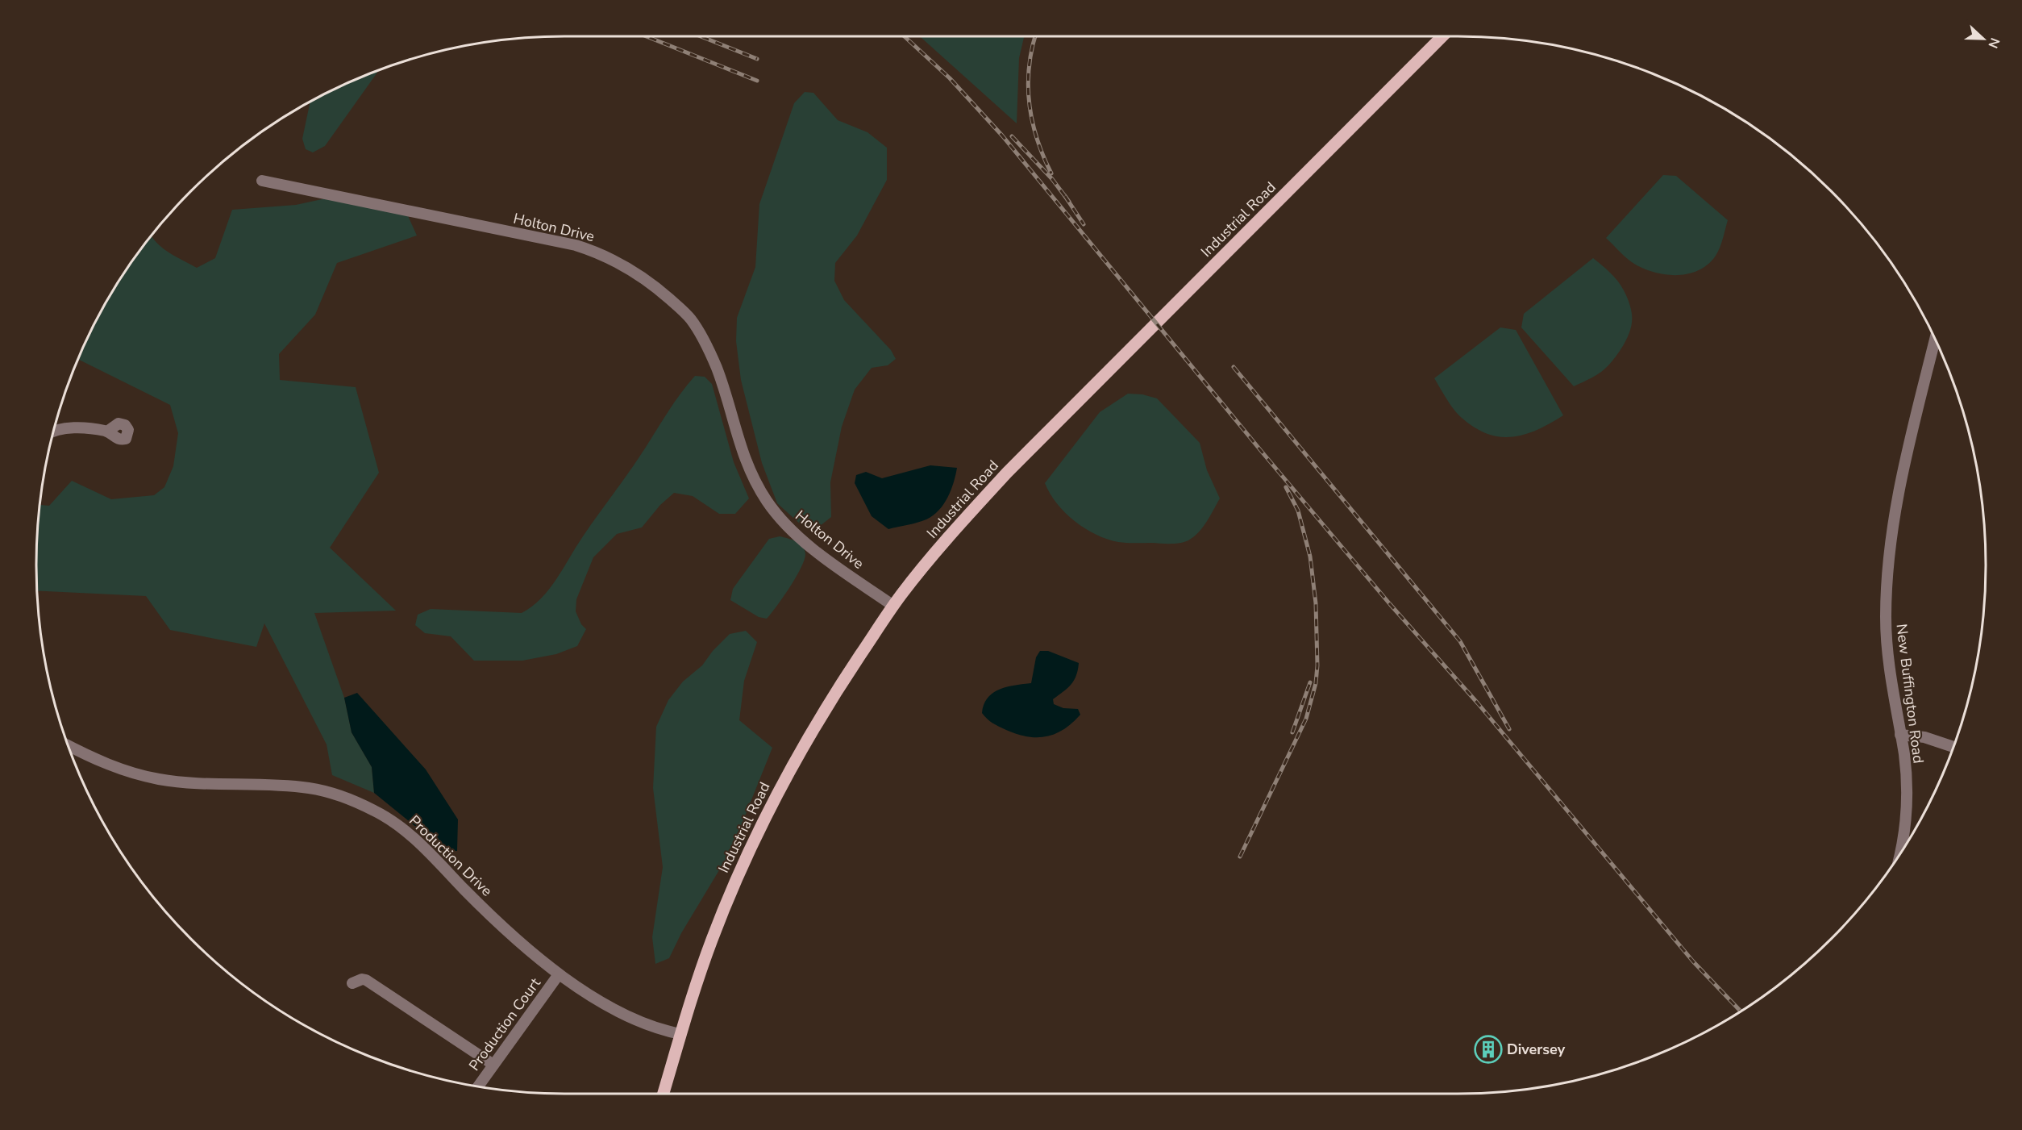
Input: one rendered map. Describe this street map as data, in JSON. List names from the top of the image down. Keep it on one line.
{"streets":{"main road":["Industrial Road"],"street":["Holton Drive","New Buffington Road","Production Drive","Production Court"]},"crossings":[["Industrial Road","Holton Drive"],["Industrial Road","Production Drive"],["Production Drive","Production Court"]],"places":{"building":["Diversey"]},"north":"right"}
